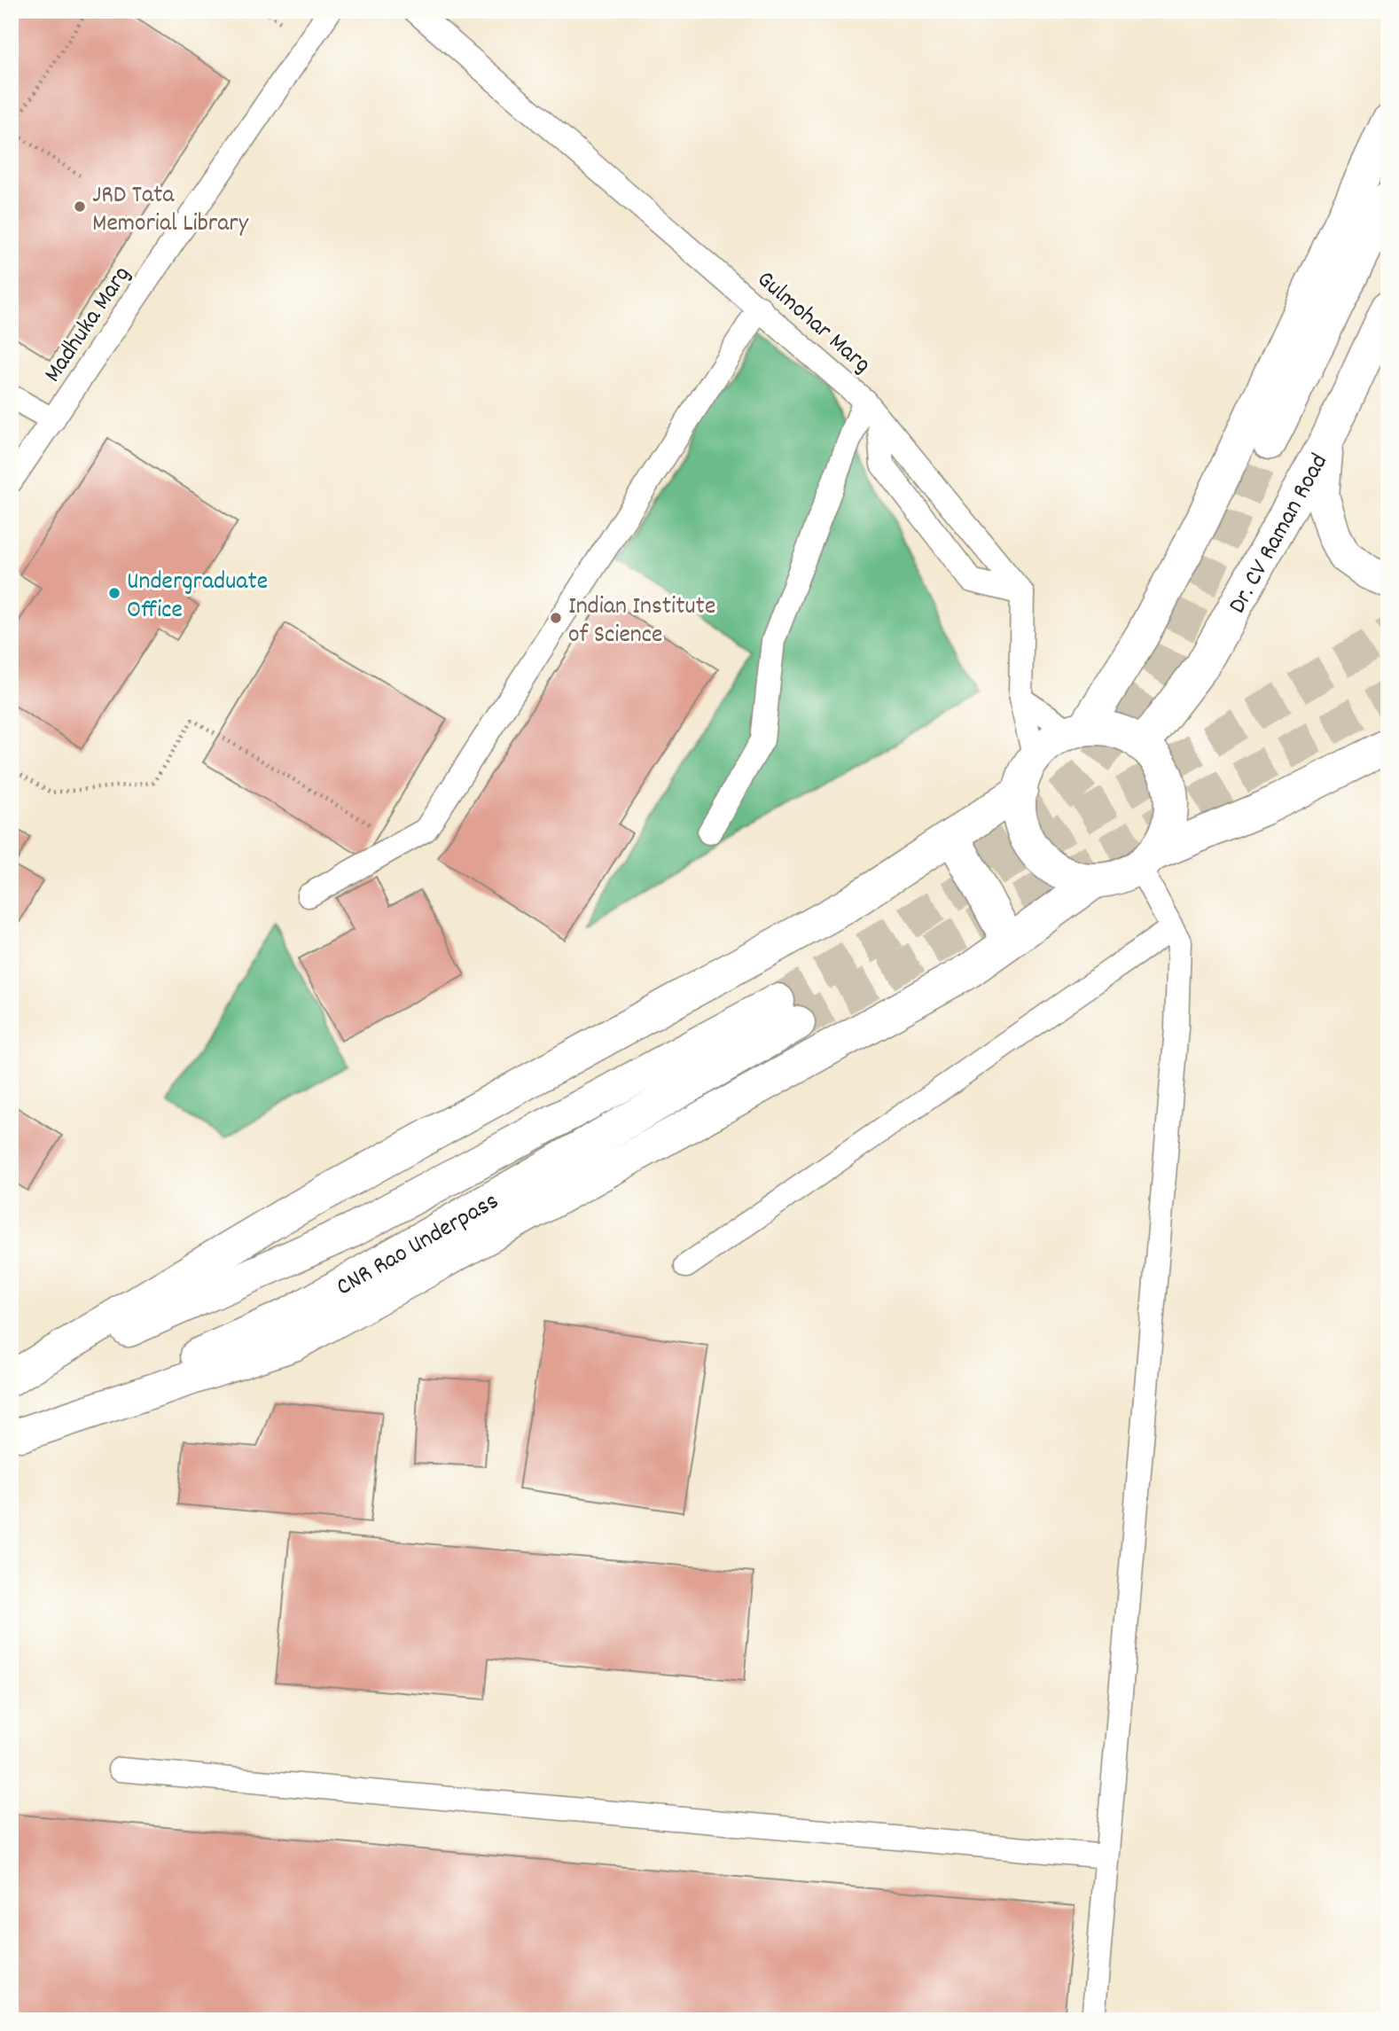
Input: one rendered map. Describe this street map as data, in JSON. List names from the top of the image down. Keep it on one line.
{"streets":{"highway":["Dr. CV Raman Road","CNR Rao Underpass"],"lane":["Gulmohar Marg","Madhuka Marg"]},"places":["JRD Tata Memorial Library","Undergraduate Office","Indian Institute of Science"]}
